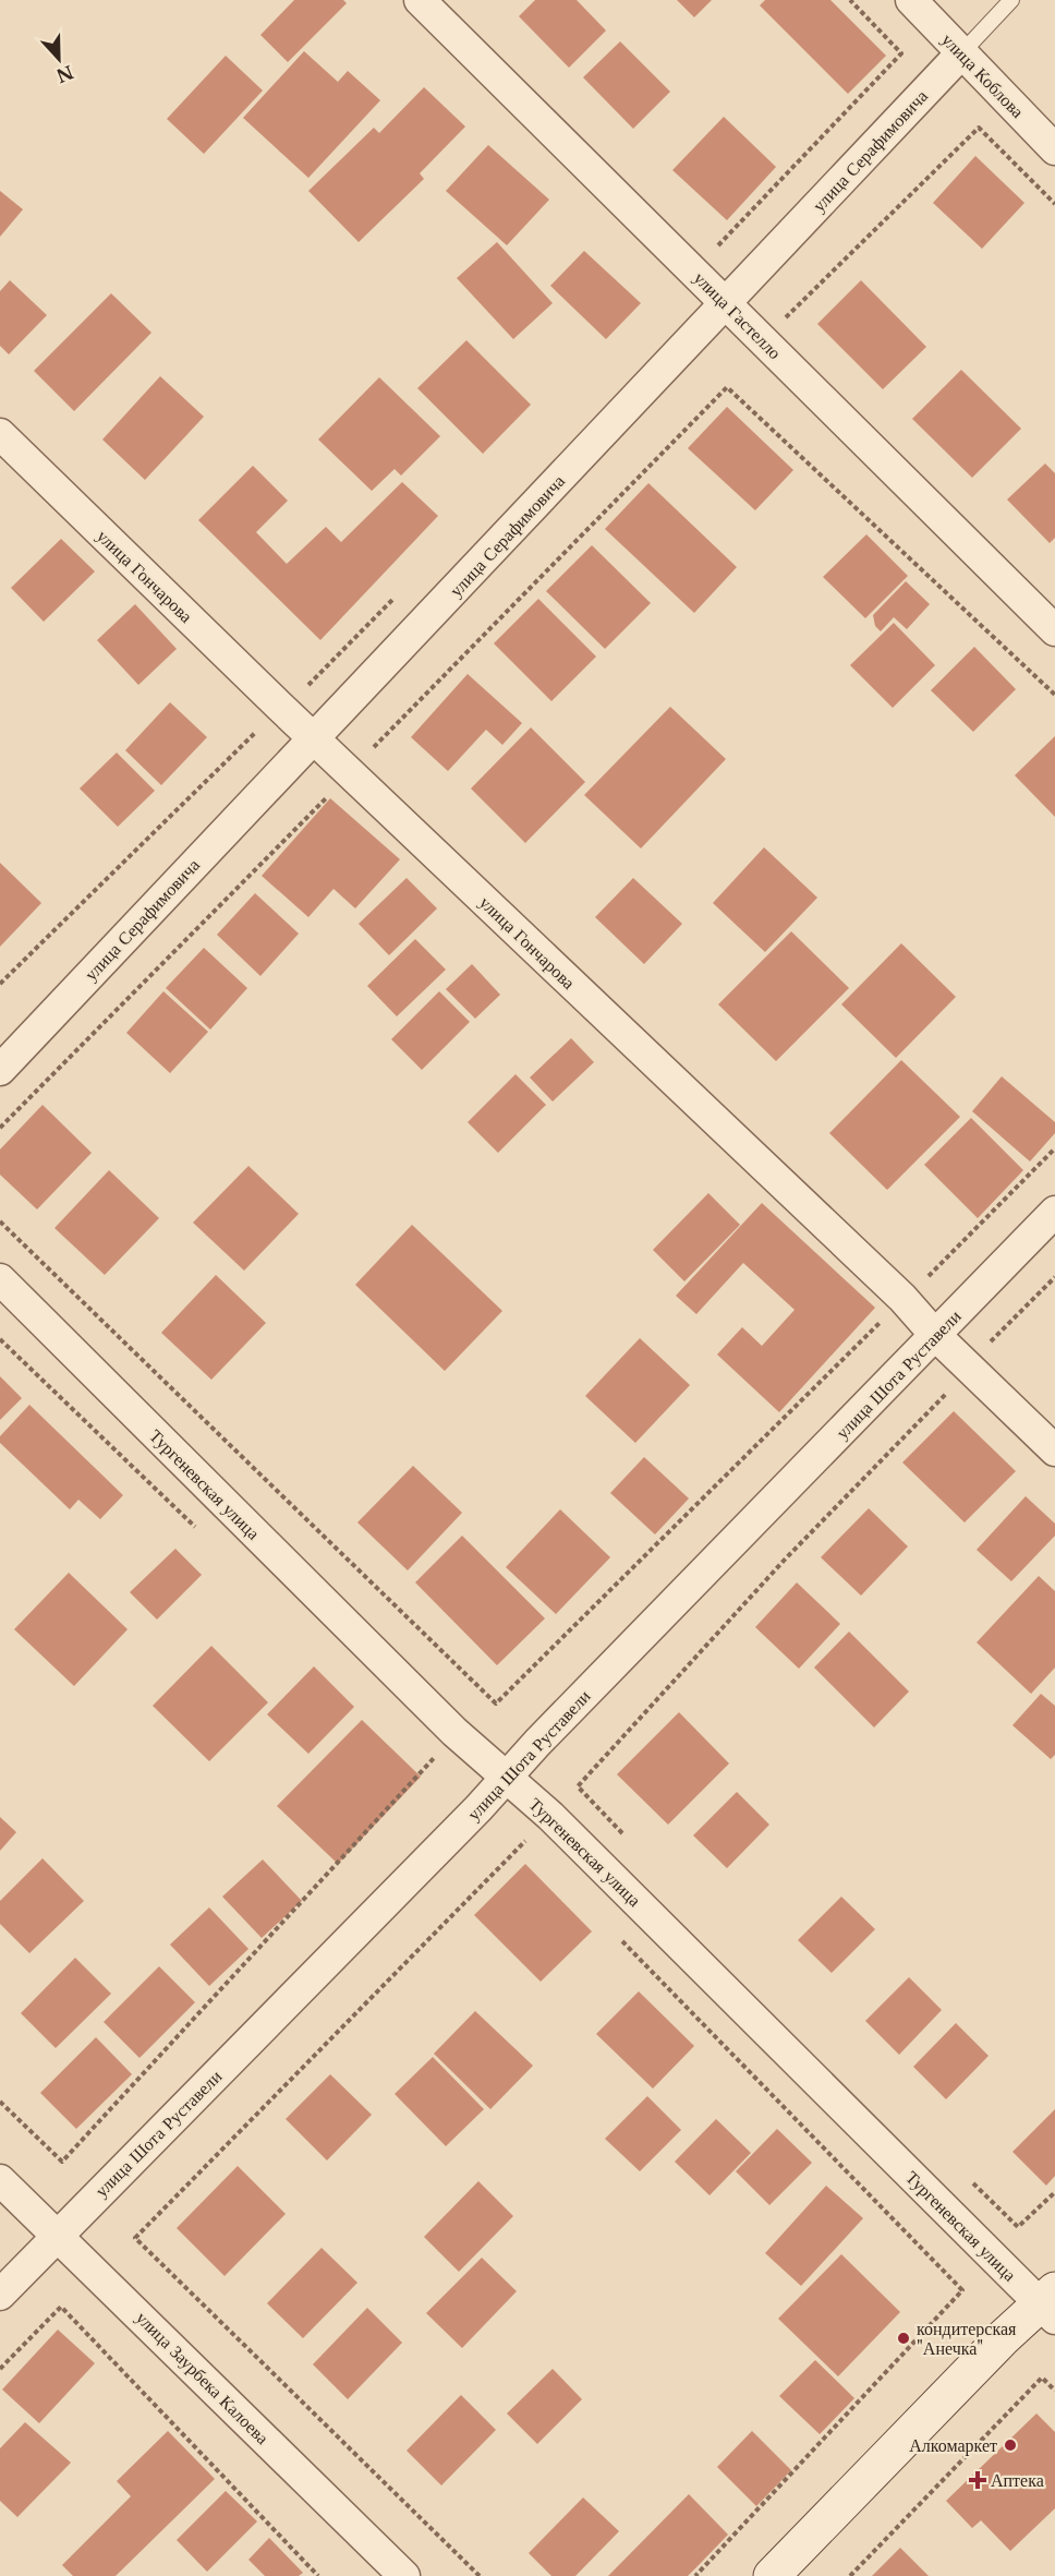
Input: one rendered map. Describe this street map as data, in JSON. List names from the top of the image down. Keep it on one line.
{"streets":{"street":["улица Коблова","улица Серафимовича","улица Гастелло","улица Гончарова","улица Шота Руставели","Тургеневская улица","улица Заурбека Калоева"]},"crossings":[["улица Коблова","улица Серафимовича"],["улица Серафимовича","улица Гастелло"],["улица Серафимовича","улица Гончарова"],["улица Гончарова","улица Шота Руставели"],["улица Шота Руставели","Тургеневская улица"],["улица Шота Руставели","улица Заурбека Калоева"]],"places":{"other":["кондитерская \"Анечка\"","Алкомаркет"],"health":["Аптека"]},"north":"bottom"}
